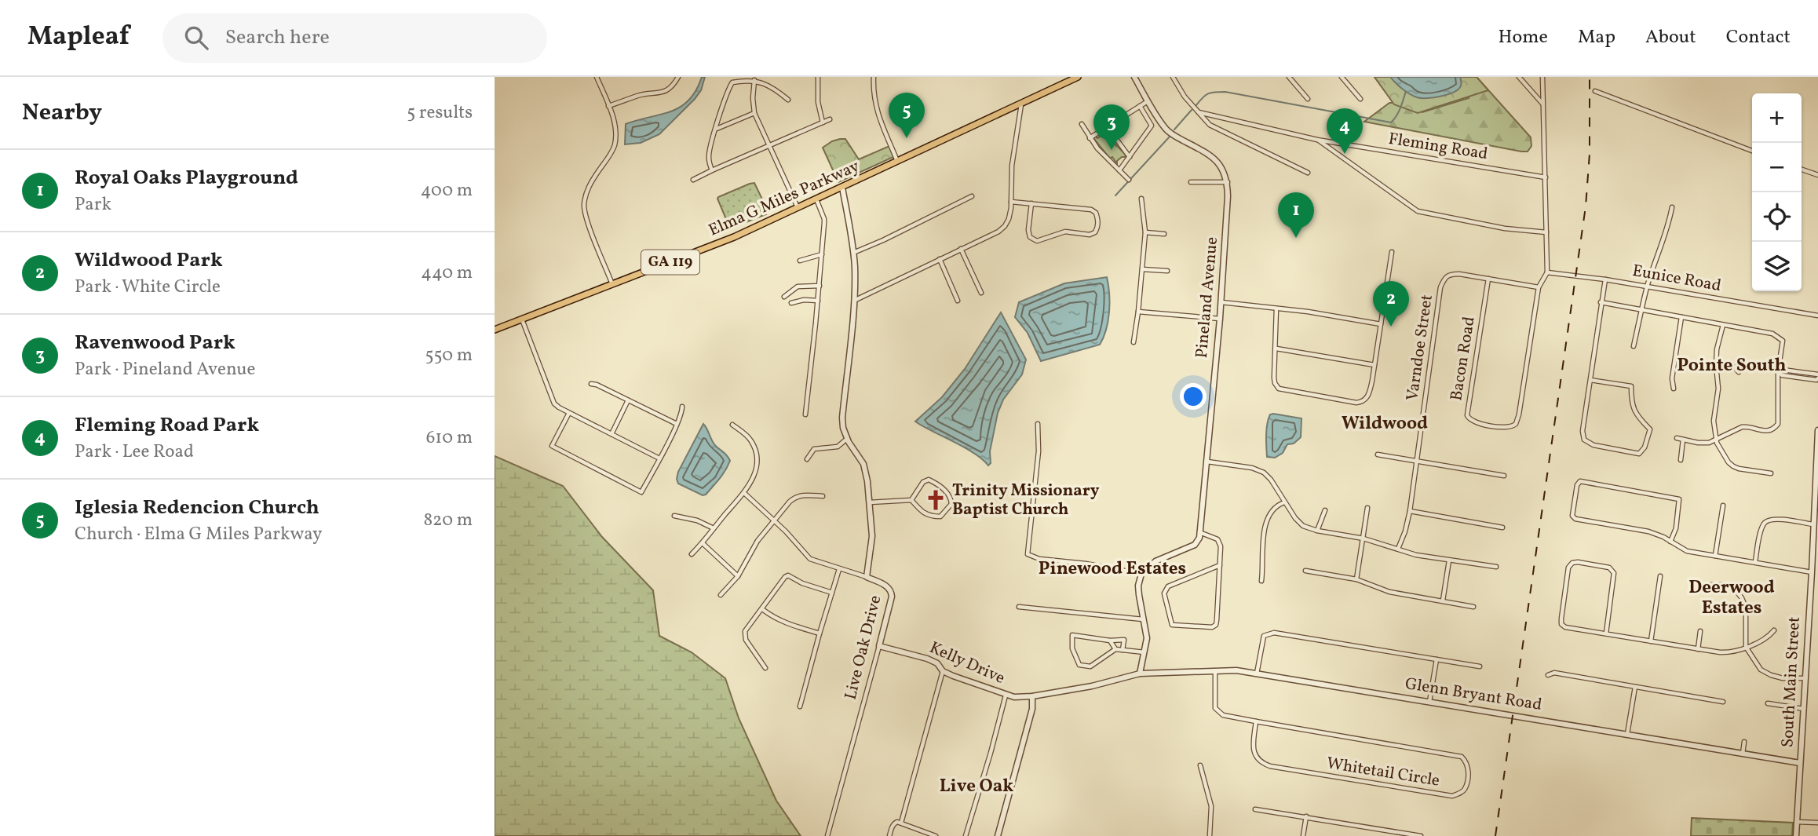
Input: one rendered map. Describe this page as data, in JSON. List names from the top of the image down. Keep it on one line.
{"streets":{"main road":["Elma G Miles Parkway","GA 119"],"street":["Fleming Road","Eunice Road","Pineland Avenue","Varndoe Street","Bacon Road","Live Oak Drive","Kelly Drive","South Main Street","Glenn Bryant Road","Whitetail Circle"]},"crossings":[["Elma G Miles Parkway","Live Oak Drive"],["Varndoe Street","Bacon Road"],["Live Oak Drive","Kelly Drive"],["South Main Street","Glenn Bryant Road"],["Glenn Bryant Road","Whitetail Circle"]],"districts":["Pointe South","Wildwood","Pinewood Estates","Deerwood Estates","Live Oak"],"places":{"church":["Trinity Missionary Baptist Church"]},"page":{"header":"Mapleaf","search":"Search here","nav":["Home","Map","About","Contact"],"heading":["Nearby","5 results"],"pins":["5","3","4","1","2"],"map_buttons":["+","−"],"list":[{"mark":"1","name":"Royal Oaks Playground","note":"Park","value":"400 m"},{"mark":"2","name":"Wildwood Park","note":"Park · White Circle","value":"440 m"},{"mark":"3","name":"Ravenwood Park","note":"Park · Pineland Avenue","value":"550 m"},{"mark":"4","name":"Fleming Road Park","note":"Park · Lee Road","value":"610 m"},{"mark":"5","name":"Iglesia Redencion Church","note":"Church · Elma G Miles Parkway","value":"820 m"}]}}
